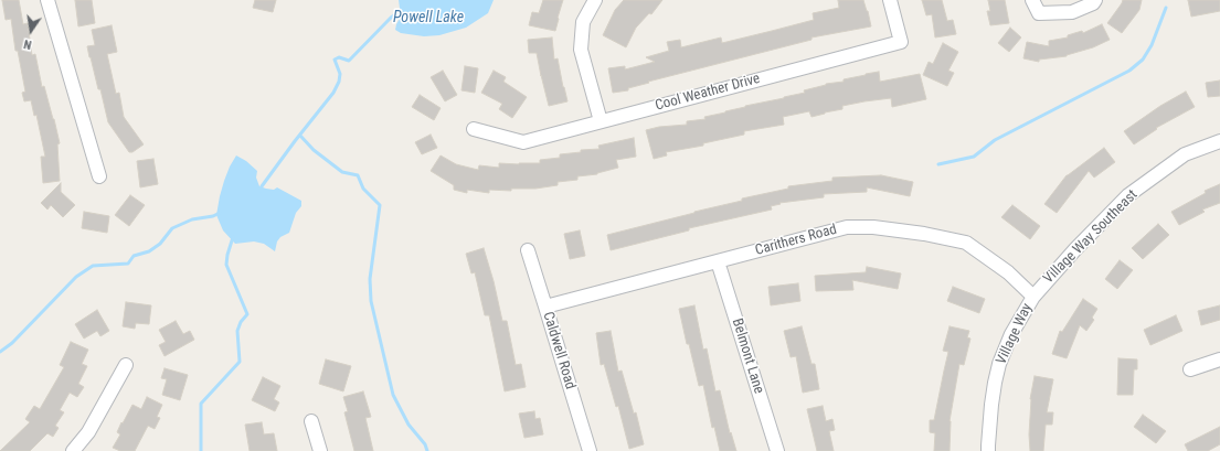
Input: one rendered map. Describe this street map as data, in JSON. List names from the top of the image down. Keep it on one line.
{"streets":{"street":["Cool Weather Drive","Village Way Southeast","Carithers Road","Village Way","Caldwell Road","Belmont Lane"]},"crossings":[["Village Way Southeast","Carithers Road"],["Village Way Southeast","Village Way"],["Carithers Road","Village Way"],["Carithers Road","Caldwell Road"],["Carithers Road","Belmont Lane"]],"water":["Powell Lake"],"north":"bottom"}
